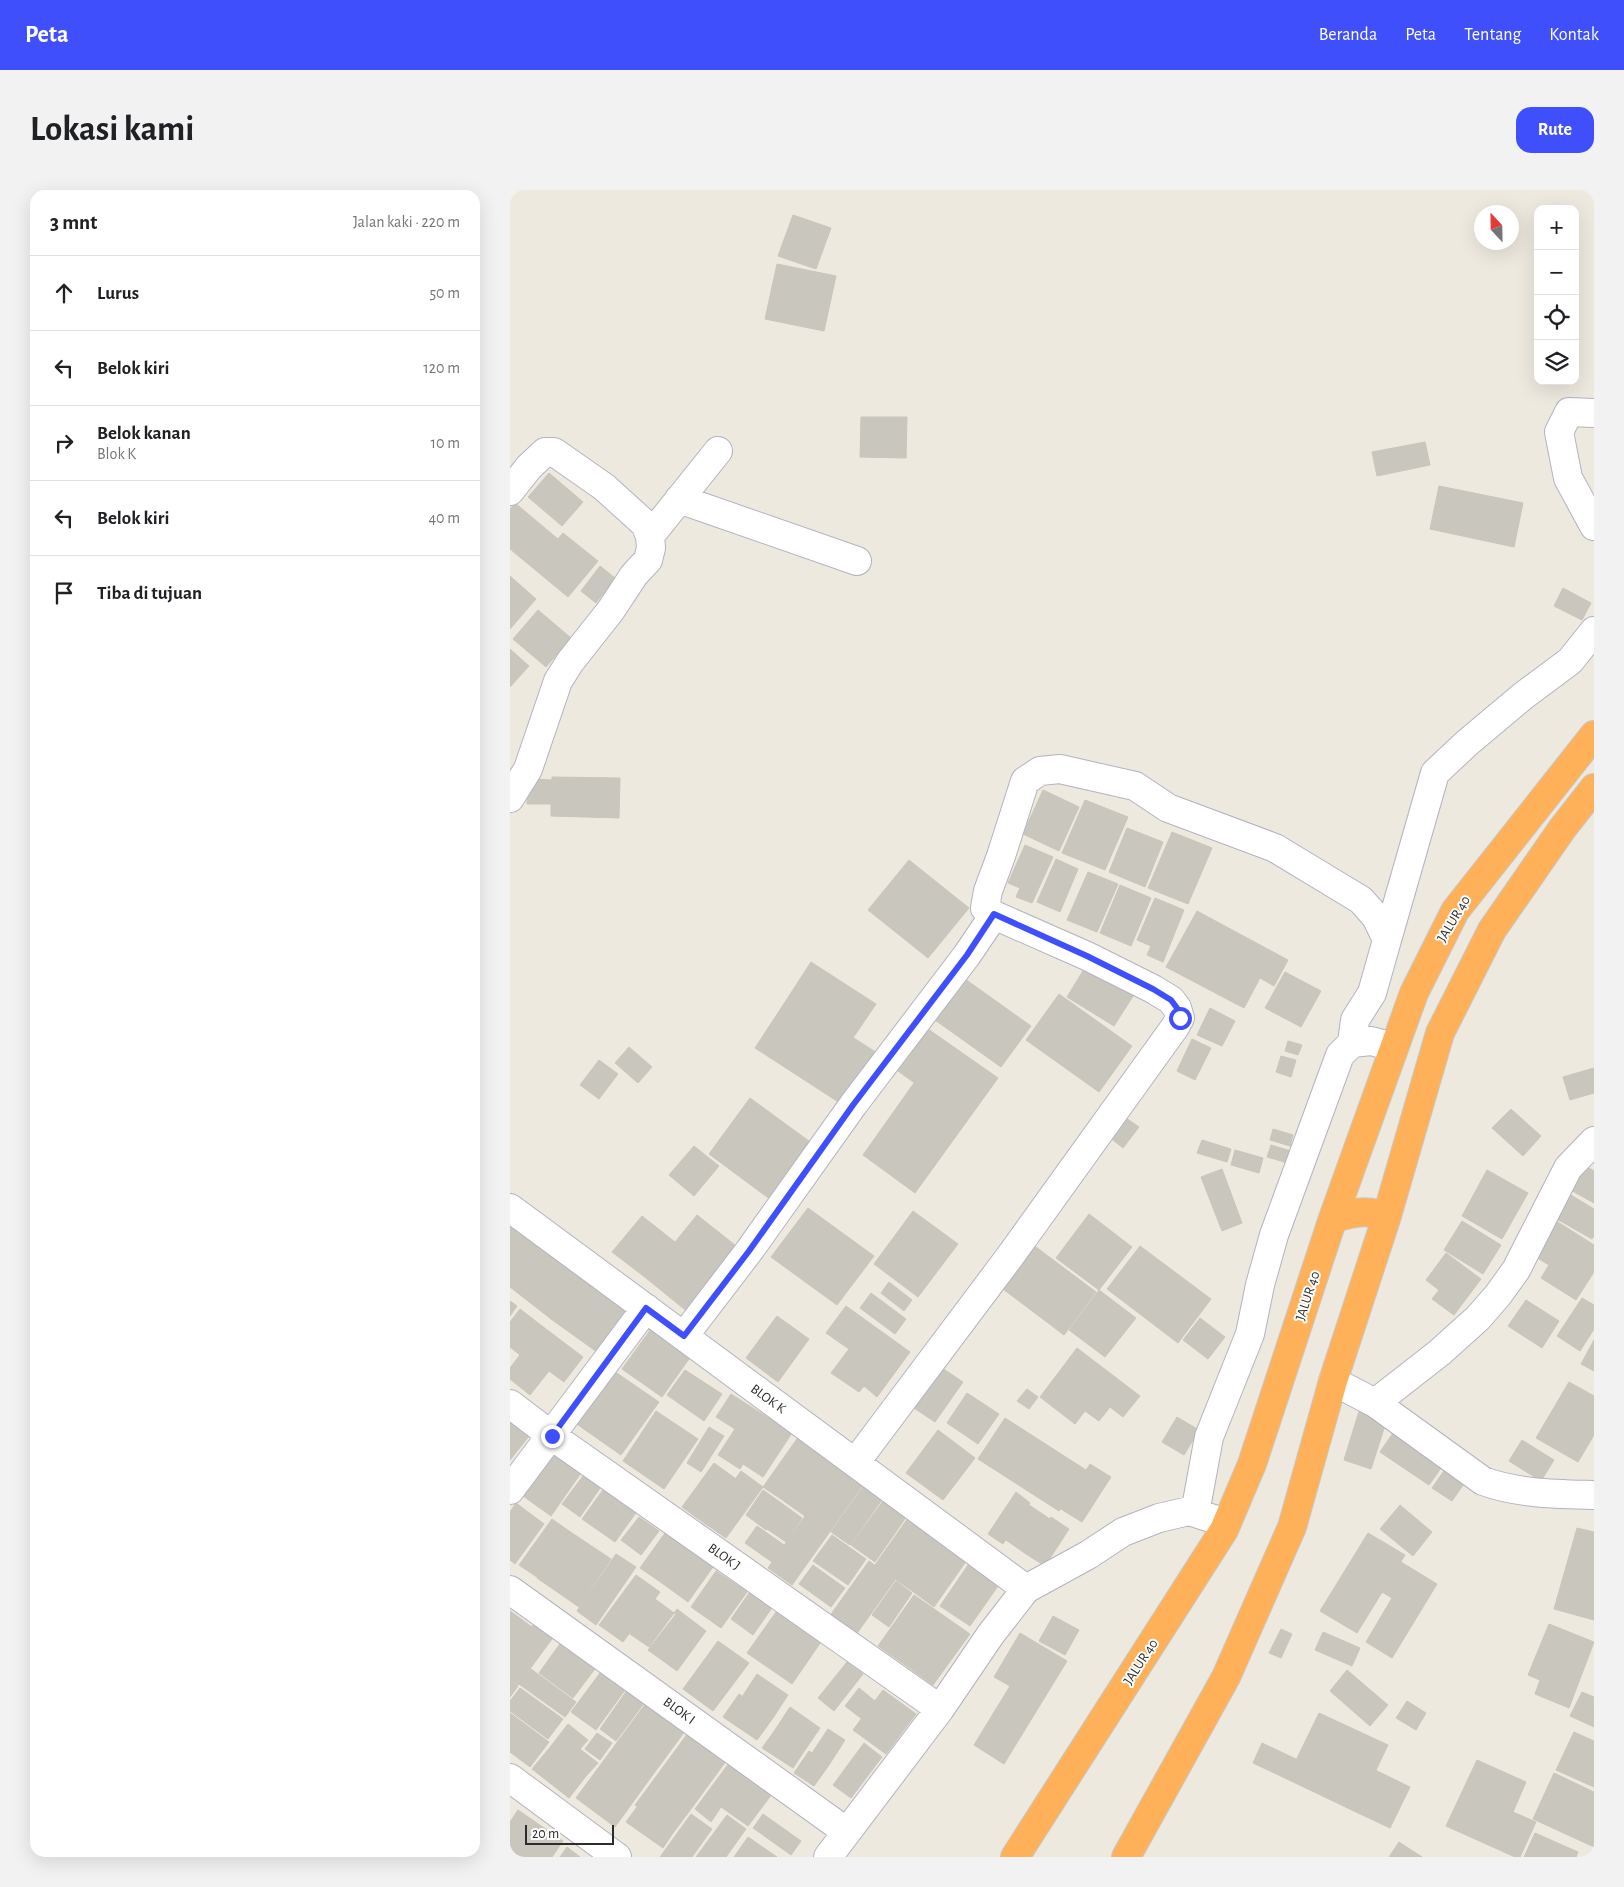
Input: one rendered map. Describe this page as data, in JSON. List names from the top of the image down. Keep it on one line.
{"streets":{"highway":["JALUR 40"],"street":["BLOK K","BLOK J","BLOK I"]},"scale_bar":"20 m","north":"top","page":{"header":"Peta","nav":["Beranda","Peta","Tentang","Kontak"],"buttons":"Rute","title":"Lokasi kami","heading":["3 mnt","Jalan kaki · 220 m"],"map_buttons":["+","−"],"list":[["Lurus","50 m"],["Belok kiri","120 m"],["Belok kanan","Blok K","10 m"],["Belok kiri","40 m"],"Tiba di tujuan"],"scale":"20 m"}}
